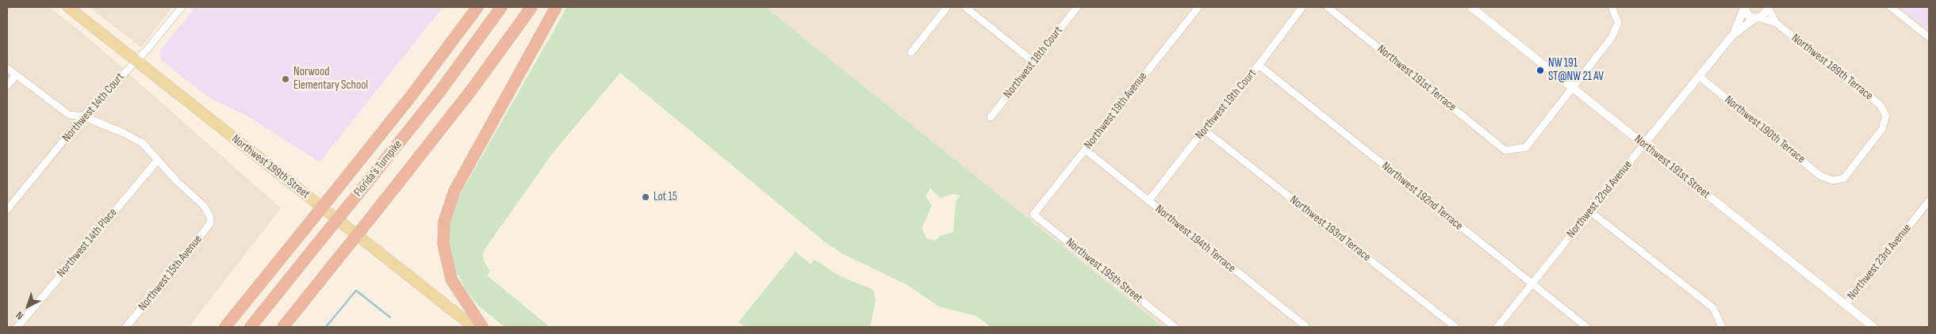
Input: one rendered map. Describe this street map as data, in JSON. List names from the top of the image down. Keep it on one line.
{"streets":{"highway":["Florida's Turnpike"],"main road":["Northwest 199th Street"],"street":["Northwest 18th Court","Northwest 189th Terrace","Northwest 191st Terrace","Northwest 19th Court","Northwest 14th Court","Northwest 19th Avenue","Northwest 190th Terrace","Northwest 191st Street","Northwest 192nd Terrace","Northwest 22nd Avenue","Northwest 193rd Terrace","Northwest 194th Terrace","Northwest 14th Place","Northwest 23rd Avenue","Northwest 195th Street","Northwest 15th Avenue"]},"crossings":[["Northwest 189th Terrace","Northwest 190th Terrace"],["Northwest 189th Terrace","Northwest 22nd Avenue"],["Northwest 191st Terrace","Northwest 191st Street"],["Northwest 19th Court","Northwest 192nd Terrace"],["Northwest 19th Court","Northwest 193rd Terrace"],["Northwest 19th Court","Northwest 194th Terrace"],["Northwest 14th Court","Northwest 199th Street"],["Northwest 19th Avenue","Northwest 194th Terrace"],["Northwest 19th Avenue","Northwest 195th Street"],["Northwest 190th Terrace","Northwest 22nd Avenue"],["Northwest 191st Street","Northwest 22nd Avenue"],["Northwest 191st Street","Northwest 23rd Avenue"],["Northwest 192nd Terrace","Northwest 22nd Avenue"],["Northwest 14th Place","Northwest 15th Avenue"]],"places":["NW 191 ST@NW 21 AV","Norwood Elementary School","Lot 15"],"north":"bottom left"}
